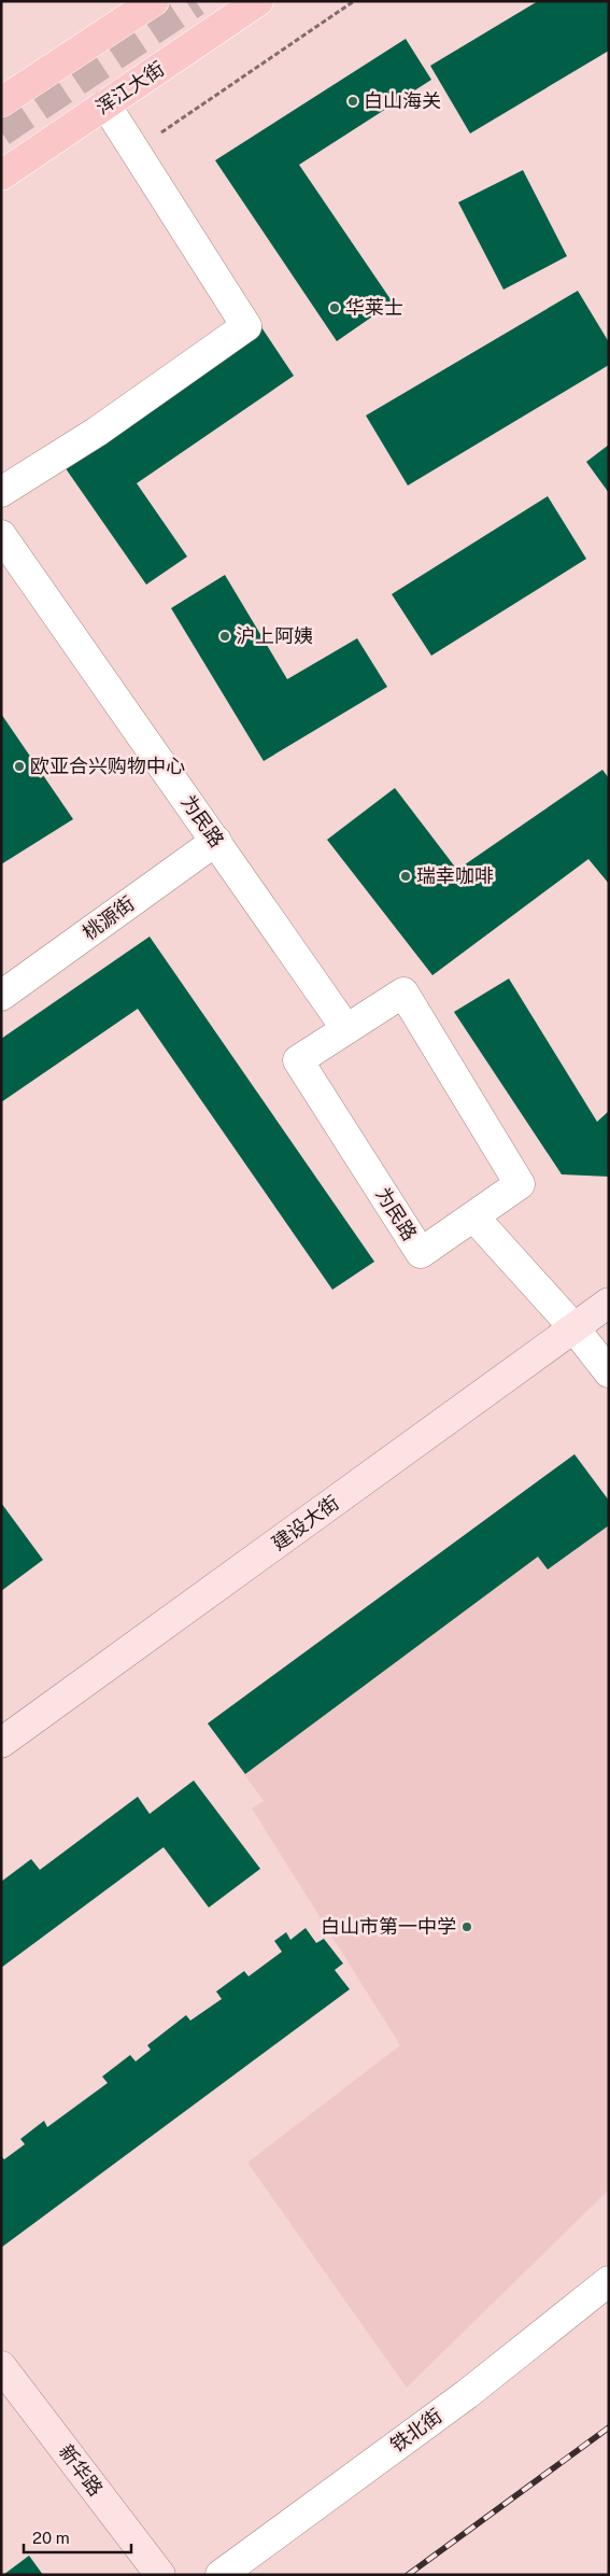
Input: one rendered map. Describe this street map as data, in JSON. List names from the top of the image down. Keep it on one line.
{"streets":{"main road":["浑江大街","建设大街","新华路"],"street":["为民路","桃源街","铁北街"]},"crossings":[["为民路","桃源街"]],"places":["白山海关","华莱士","沪上阿姨","欧亚合兴购物中心","瑞幸咖啡","白山市第一中学"],"scale_bar":"20 m"}
